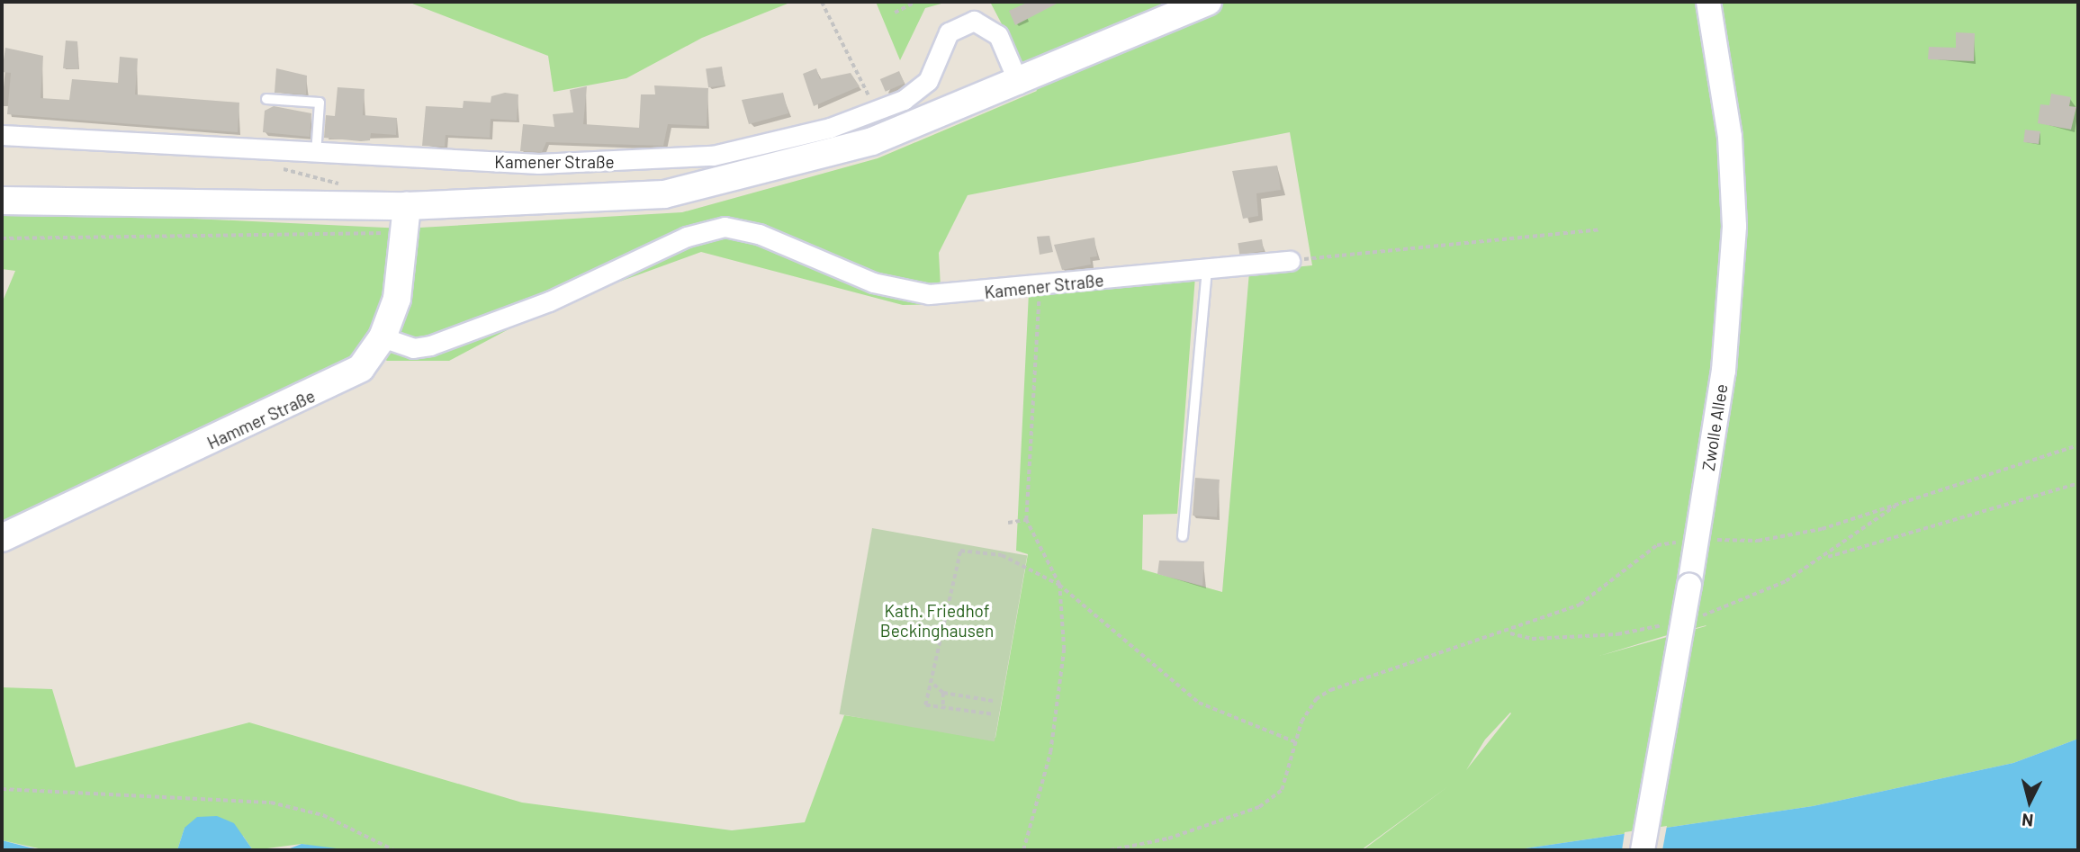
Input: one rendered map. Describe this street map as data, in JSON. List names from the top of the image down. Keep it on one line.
{"streets":{"main road":["Hammer Straße"],"street":["Kamener Straße","Zwolle Allee"]},"crossings":[["Kamener Straße","Hammer Straße"]],"parks":["Kath. Friedhof Beckinghausen"],"north":"bottom"}
